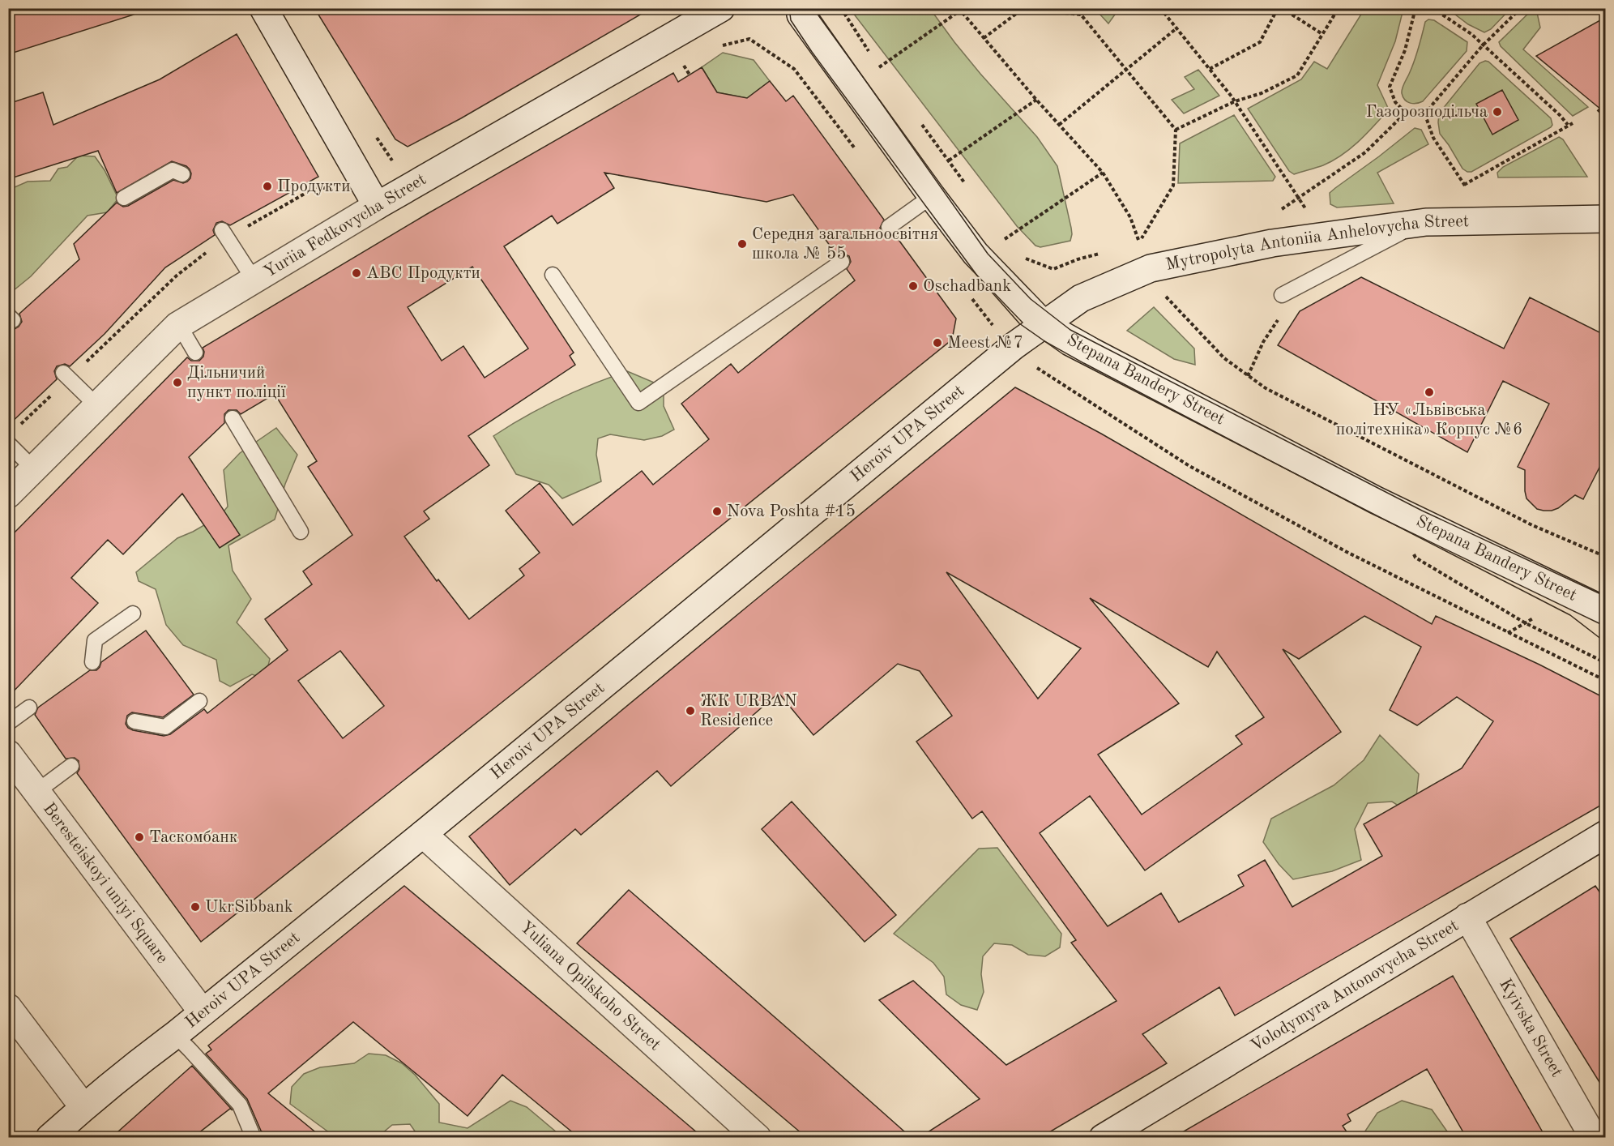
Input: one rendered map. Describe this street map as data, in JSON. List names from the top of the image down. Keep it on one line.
{"streets":{"main road":["Yuriia Fedkovycha Street","Mytropolyta Antoniia Anhelovycha Street","Stepana Bandery Street","Heroiv UPA Street","Beresteiskoyi uniyi Square","Volodymyra Antonovycha Street","Yuliana Opilskoho Street","Kyivska Street"]},"crossings":[["Mytropolyta Antoniia Anhelovycha Street","Stepana Bandery Street"],["Mytropolyta Antoniia Anhelovycha Street","Heroiv UPA Street"],["Stepana Bandery Street","Heroiv UPA Street"],["Heroiv UPA Street","Beresteiskoyi uniyi Square"],["Heroiv UPA Street","Yuliana Opilskoho Street"],["Volodymyra Antonovycha Street","Kyivska Street"]],"places":["Газорозподільча","Продукти","Середня загальноосвітня школа № 55","ABC Продукти","Oschadbank","Meest №7","Дільничий пункт поліції","НУ «Львівська політехніка» Корпус №6","Nova Poshta #15","ЖК URBAN Residence","Таскомбанк","UkrSibbank"]}
